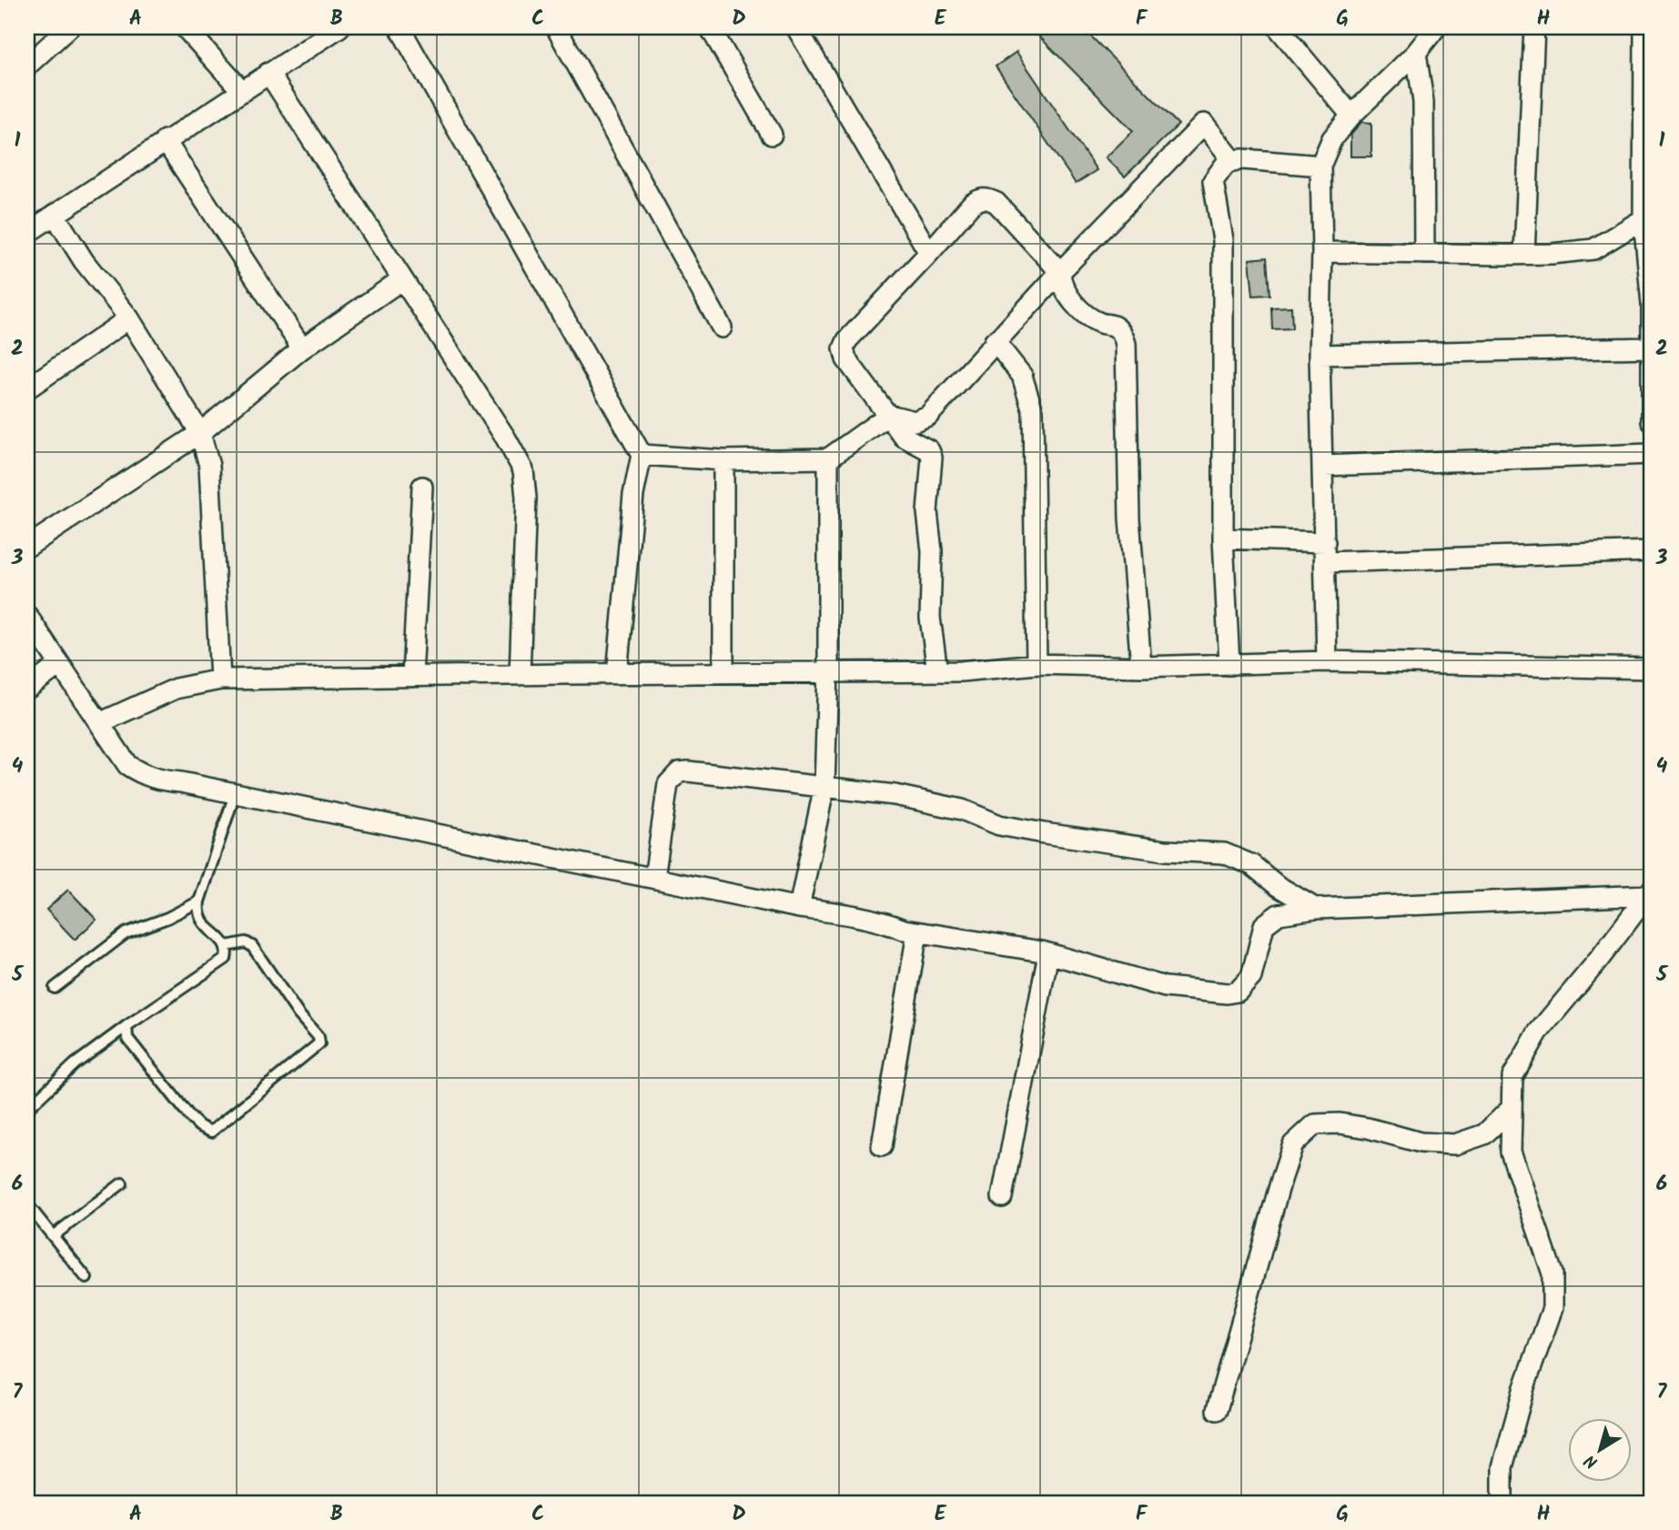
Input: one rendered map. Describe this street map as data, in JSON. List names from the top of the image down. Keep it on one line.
{"north":"bottom left","grid":{"columns":["A","B","C","D","E","F","G","H"],"rows":["1","2","3","4","5","6","7"]}}
